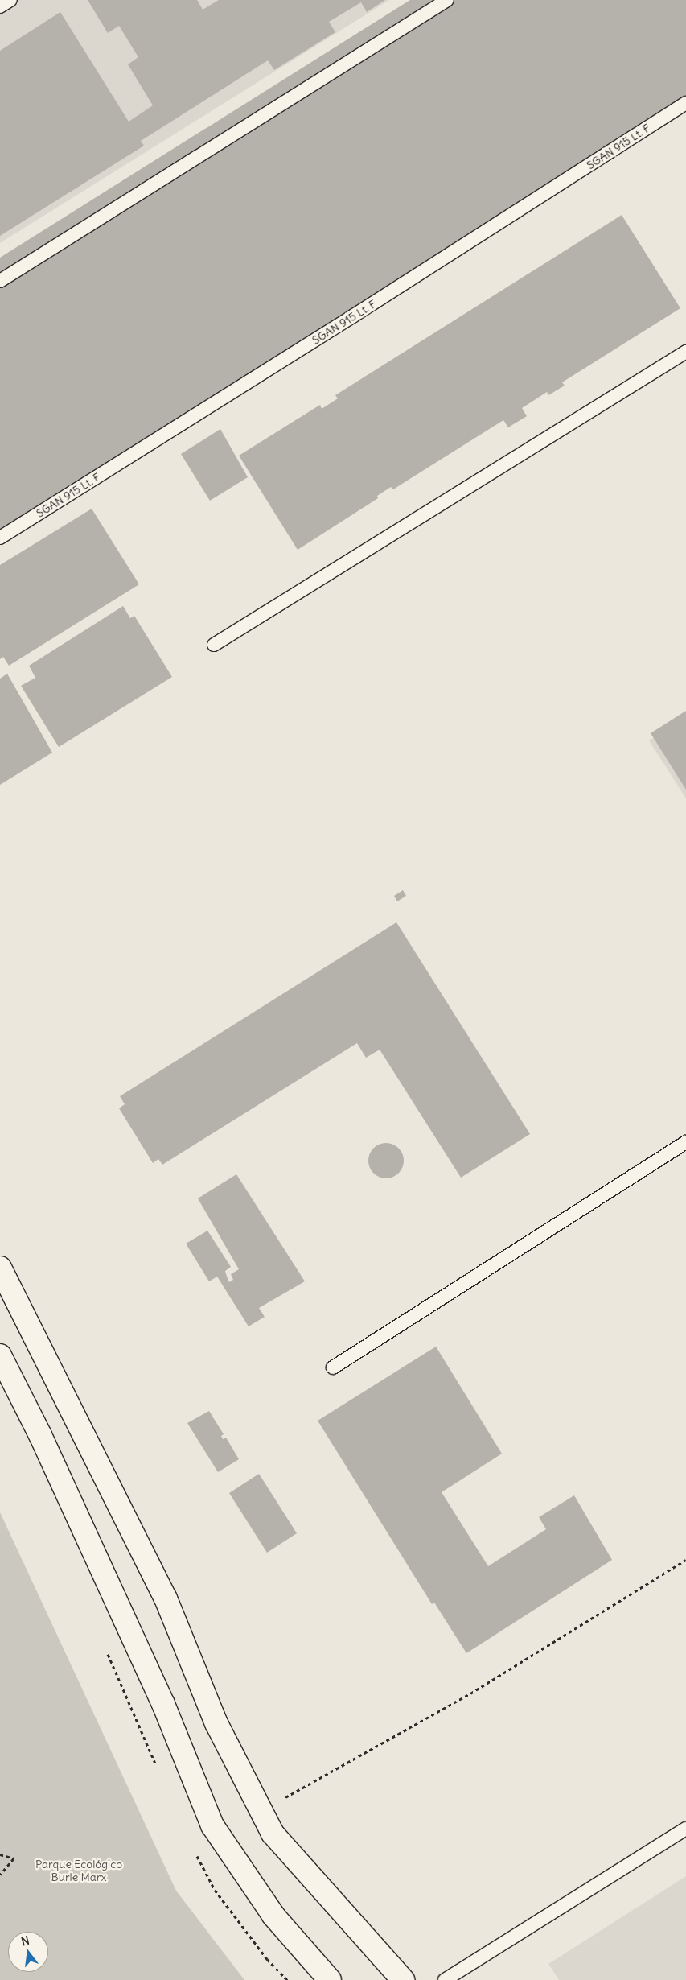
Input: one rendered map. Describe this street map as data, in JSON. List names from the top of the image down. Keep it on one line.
{"streets":{"lane":["SGAN 915 Lt. F"]},"parks":["Parque Ecológico Burle Marx"],"north":"top"}
